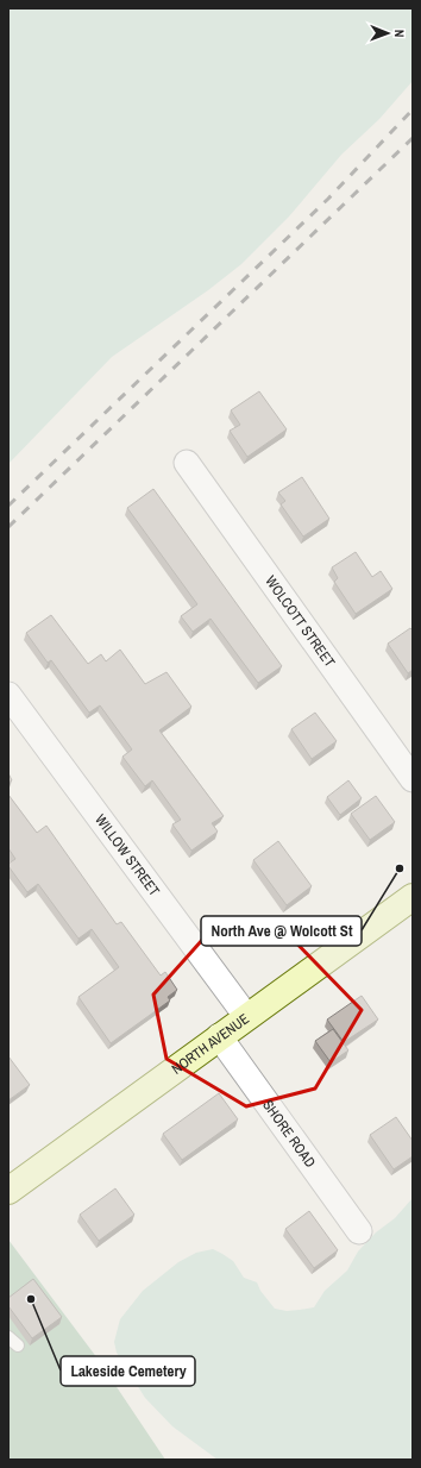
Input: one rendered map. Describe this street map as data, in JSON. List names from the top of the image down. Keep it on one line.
{"streets":{"street":["WOLCOTT STREET","WILLOW STREET","NORTH AVENUE","SHORE ROAD"]},"crossings":[["WILLOW STREET","NORTH AVENUE"],["NORTH AVENUE","SHORE ROAD"]],"places":["North Ave @ Wolcott St","Lakeside Cemetery"],"north":"right"}
